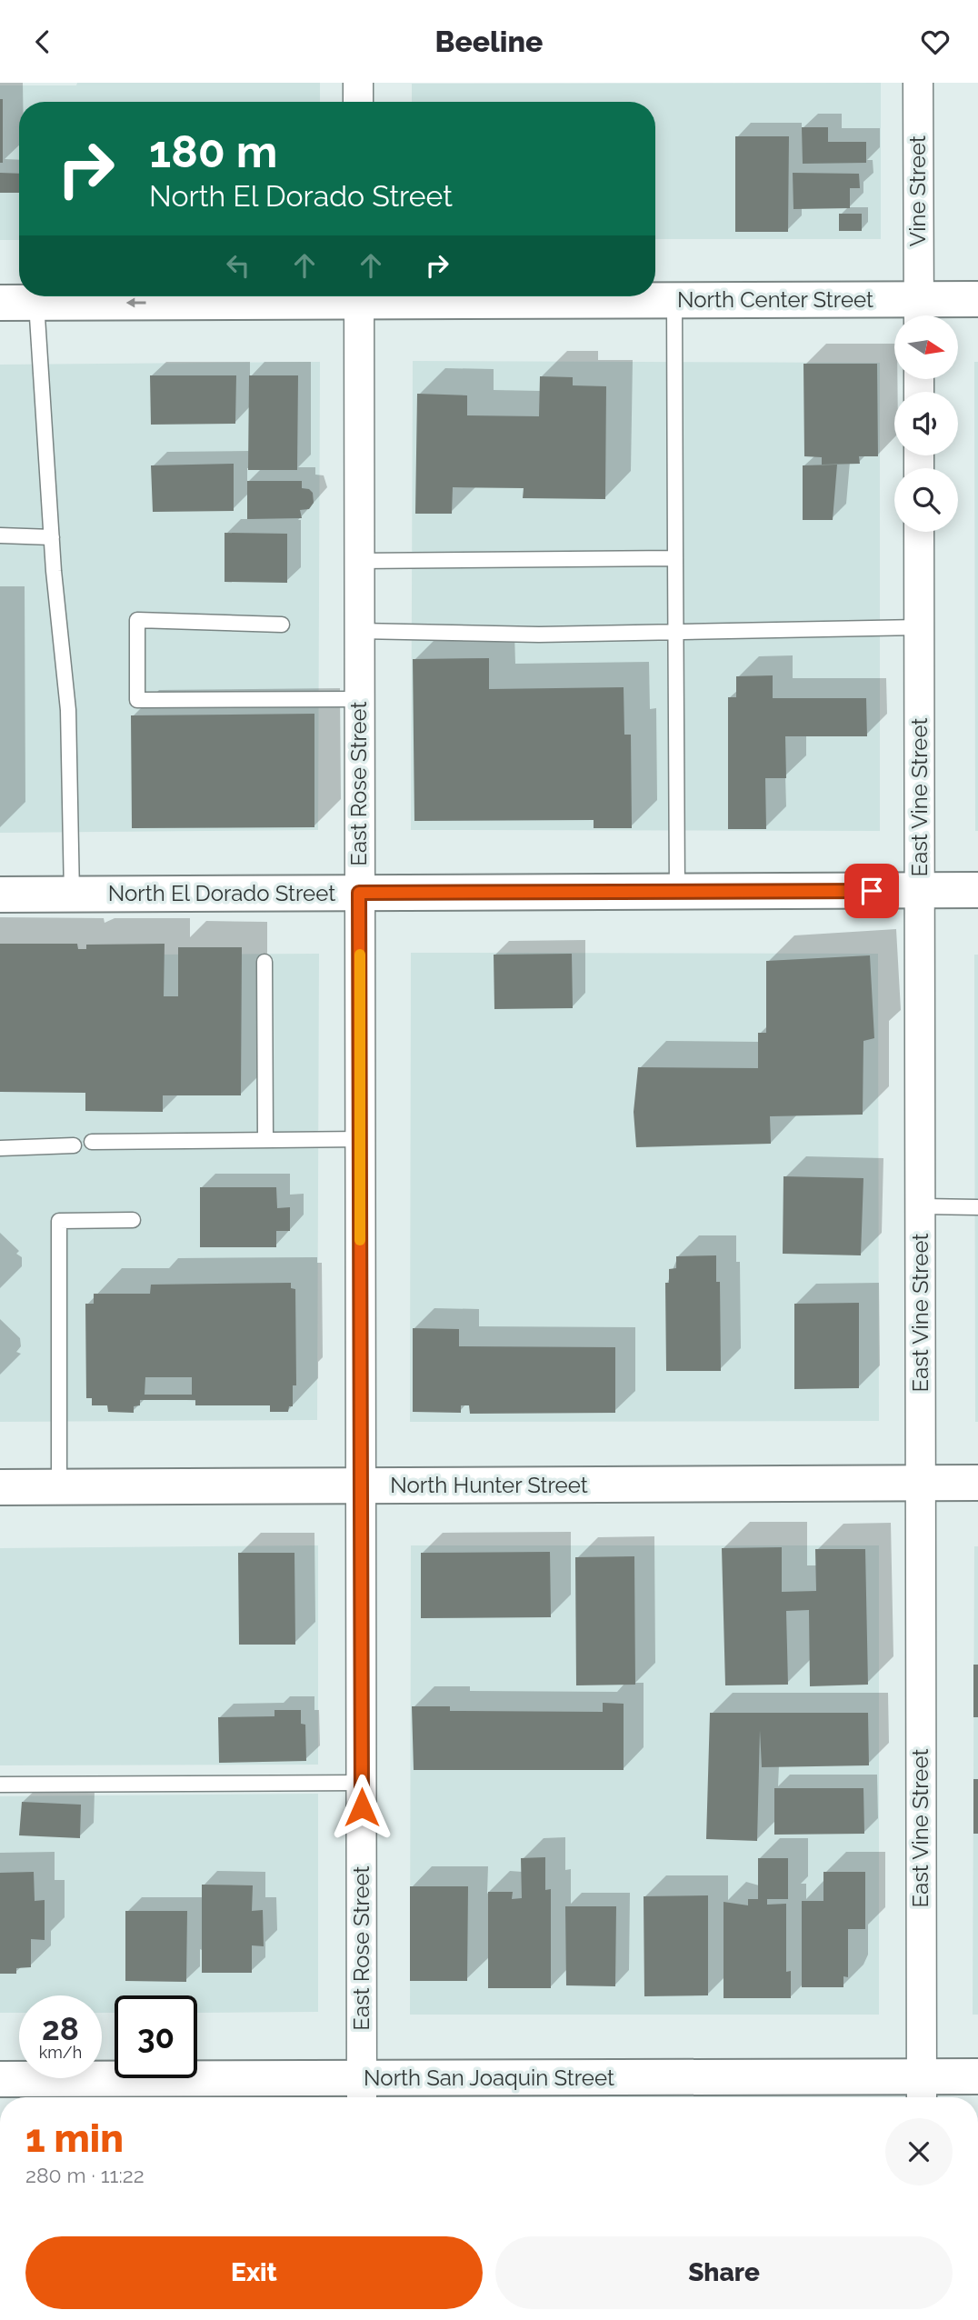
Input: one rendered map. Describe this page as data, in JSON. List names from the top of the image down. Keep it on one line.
{"streets":{"main road":["North Center Street","North El Dorado Street","North Hunter Street","North San Joaquin Street"],"street":["Vine Street","East Rose Street","East Vine Street"]},"crossings":[["Vine Street","North Center Street"],["East Rose Street","North El Dorado Street"],["East Rose Street","North Hunter Street"],["East Rose Street","North San Joaquin Street"],["East Vine Street","North El Dorado Street"],["East Vine Street","North Hunter Street"],["East Vine Street","North San Joaquin Street"]],"north":"right","page":{"header":"Beeline","turn":["180 m","North El Dorado Street"],"speed":"28 km/h","limit":"30","heading":["1 min","280 m · 11:22"],"buttons":["Exit","Share"]}}
